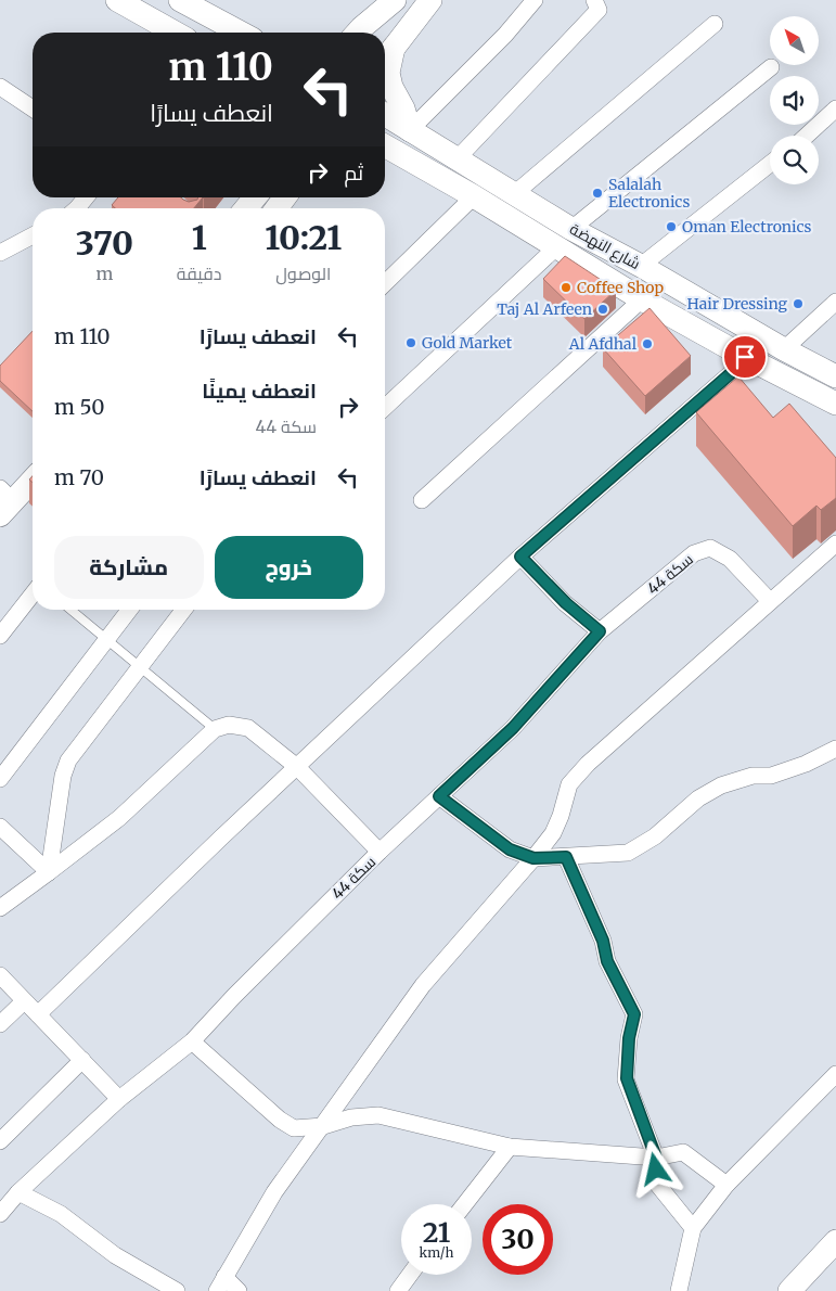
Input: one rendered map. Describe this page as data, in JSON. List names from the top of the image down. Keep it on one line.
{"streets":{"main road":["شارع النهضة"],"street":["سكة 44"]},"places":["Salalah Electronics","Oman Electronics","Coffee Shop","Hair Dressing","Taj Al Arfeen","Gold Market","Al Afdhal"],"north":"top left","page":{"turn":["110 m","انعطف يسارًا"],"then":"ثم","eta":["10:21","الوصول","1","دقيقة","370","m"],"list":[{"name":"انعطف يسارًا","value":"110 m"},{"name":"انعطف يمينًا","note":"سكة 44","value":"50 m"},{"name":"انعطف يسارًا","value":"70 m"}],"buttons":["خروج","مشاركة"],"speed":"21 km/h","limit":"30"}}
